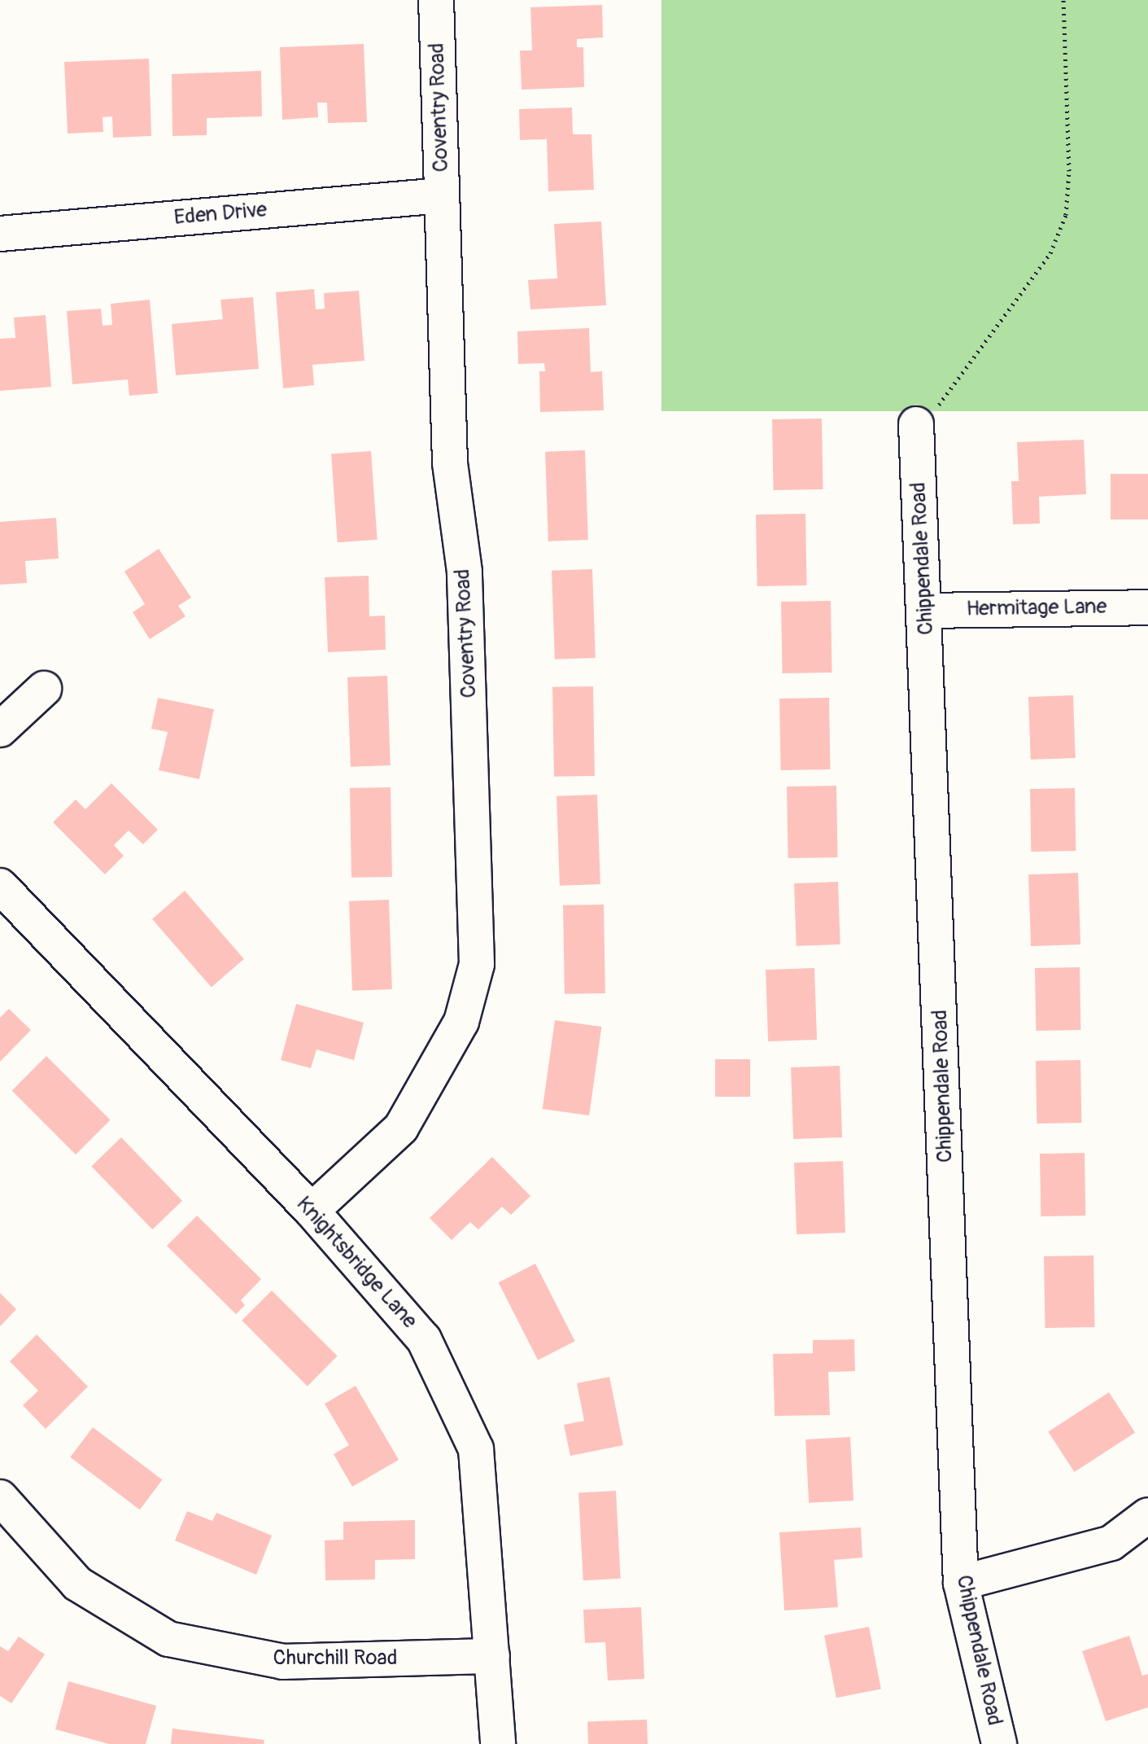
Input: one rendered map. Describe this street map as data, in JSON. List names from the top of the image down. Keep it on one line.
{"streets":{"street":["Coventry Road","Eden Drive","Chippendale Road","Hermitage Lane","Knightsbridge Lane","Churchill Road"]},"crossings":[["Coventry Road","Eden Drive"],["Coventry Road","Knightsbridge Lane"],["Chippendale Road","Hermitage Lane"],["Knightsbridge Lane","Churchill Road"]]}
